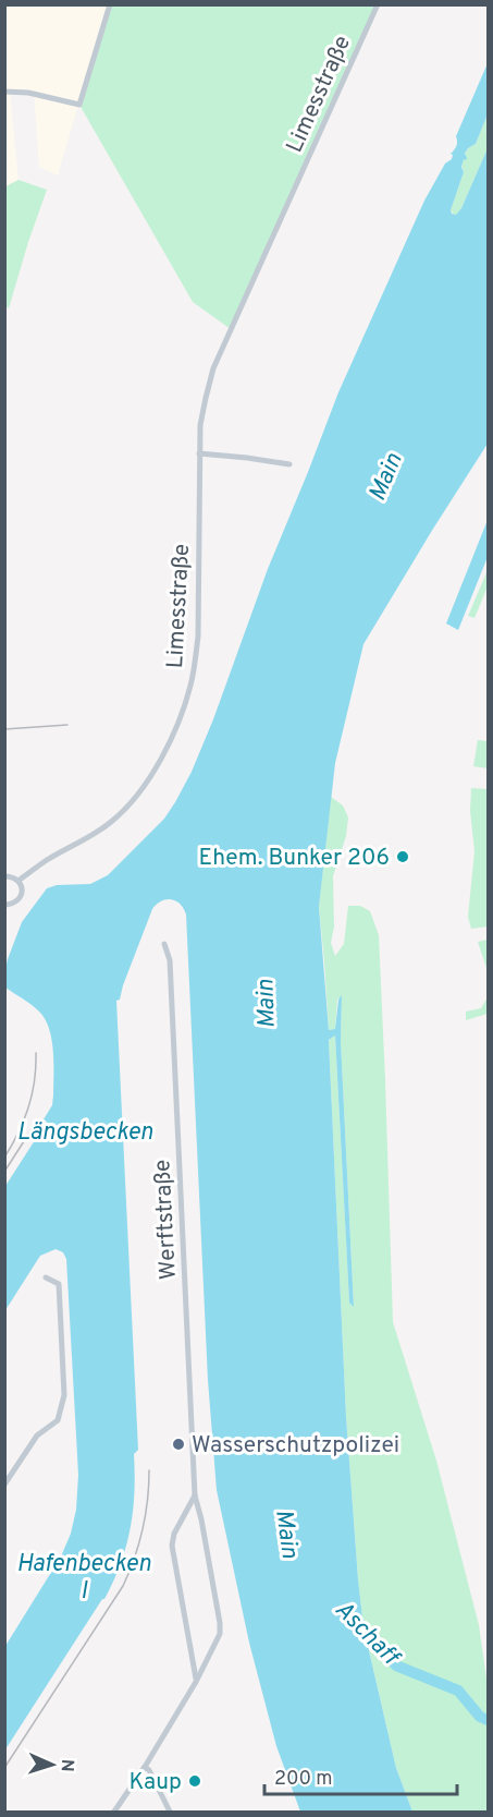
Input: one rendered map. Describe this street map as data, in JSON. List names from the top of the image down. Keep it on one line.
{"streets":{"street":["Limesstraße","Werftstraße"]},"water":["Main","Längsbecken","Hafenbecken I","Aschaff"],"places":["Ehem. Bunker 206","Wasserschutzpolizei","Kaup"],"scale_bar":"200 m","north":"right"}
